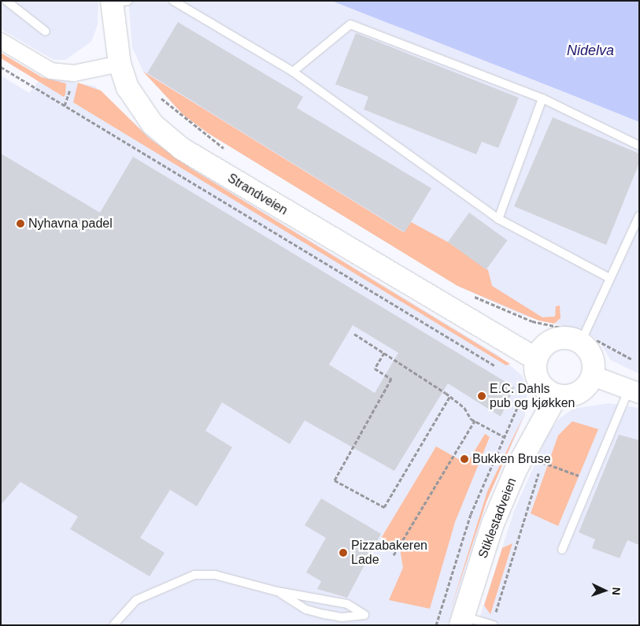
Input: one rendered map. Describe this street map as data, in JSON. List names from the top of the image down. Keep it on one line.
{"streets":{"main road":["Strandveien","Stiklestadveien"]},"crossings":[["Strandveien","Stiklestadveien"]],"water":["Nidelva"],"places":["Nyhavna padel","E.C. Dahls pub og kjøkken","Bukken Bruse","Pizzabakeren Lade"],"north":"right"}
